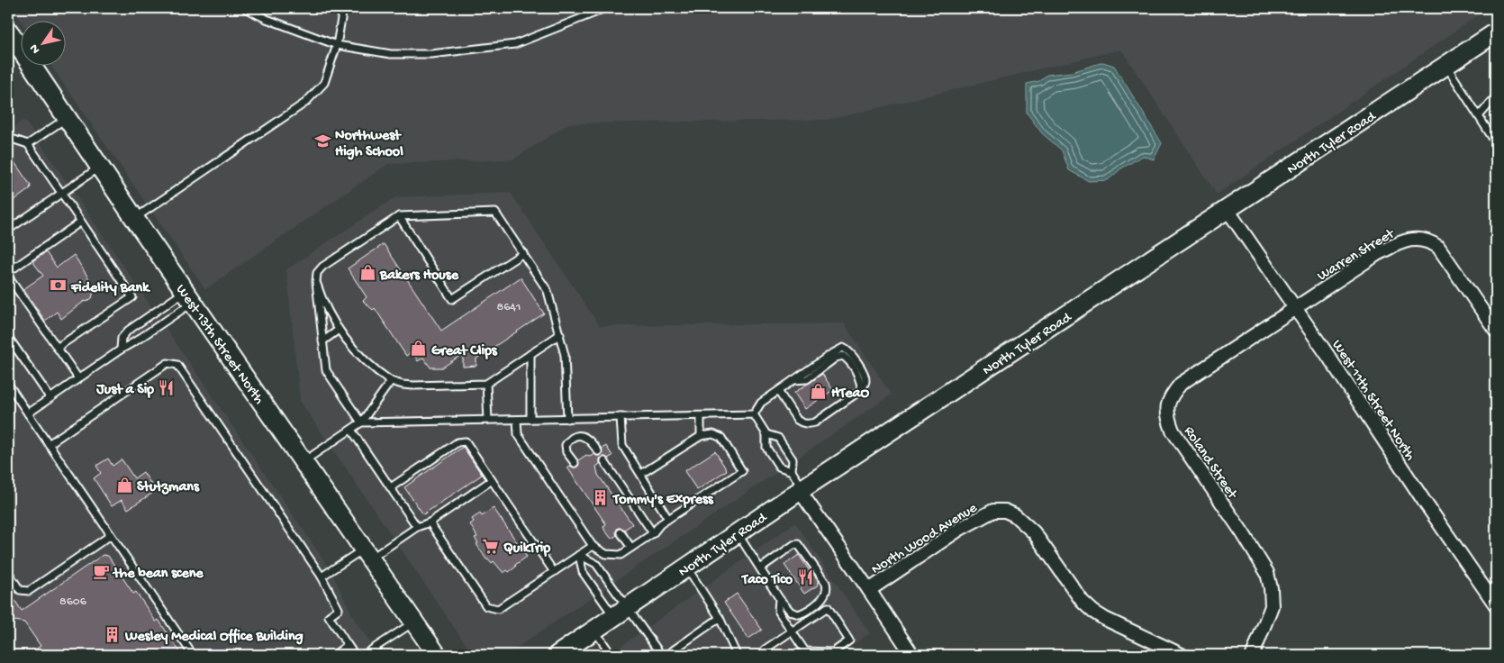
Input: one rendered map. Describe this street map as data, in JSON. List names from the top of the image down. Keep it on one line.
{"streets":{"main road":["North Tyler Road","West 13th Street North"],"street":["Warren Street","West 11th Street North","Roland Street","North Wood Avenue"]},"crossings":[["North Tyler Road","West 11th Street North"],["Warren Street","West 11th Street North"],["Warren Street","Roland Street"],["West 11th Street North","Roland Street"]],"places":{"school or university":["Northwest High School"],"shop":["Bakers House","Great Clips","HTeaO","Stutzmans"],"bank":["Fidelity Bank"],"restaurant":["Just a Sip","Taco Tico"],"building":["Tommy's Express","Wesley Medical Office Building"],"supermarket":["QuikTrip"],"cafe":["the bean scene"]},"house_numbers":["8641","8606"],"north":"bottom left"}
